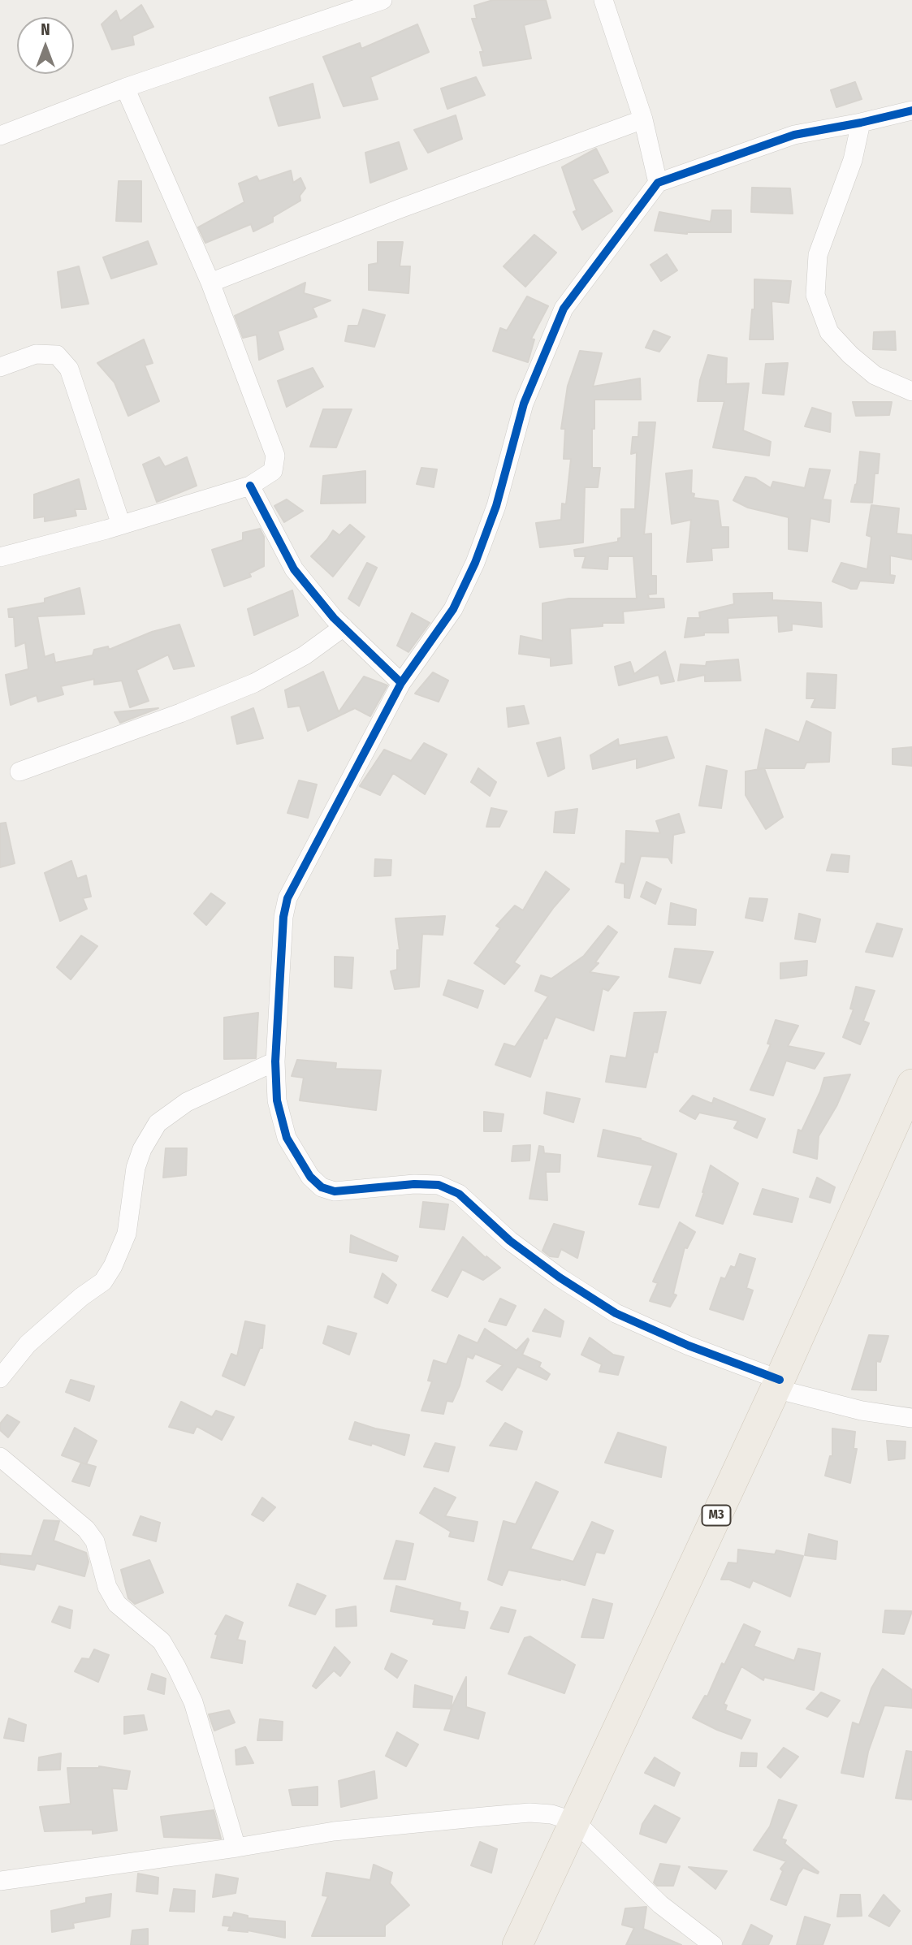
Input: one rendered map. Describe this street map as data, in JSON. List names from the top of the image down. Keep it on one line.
{"streets":{"main road":["M3"]},"north":"top"}
